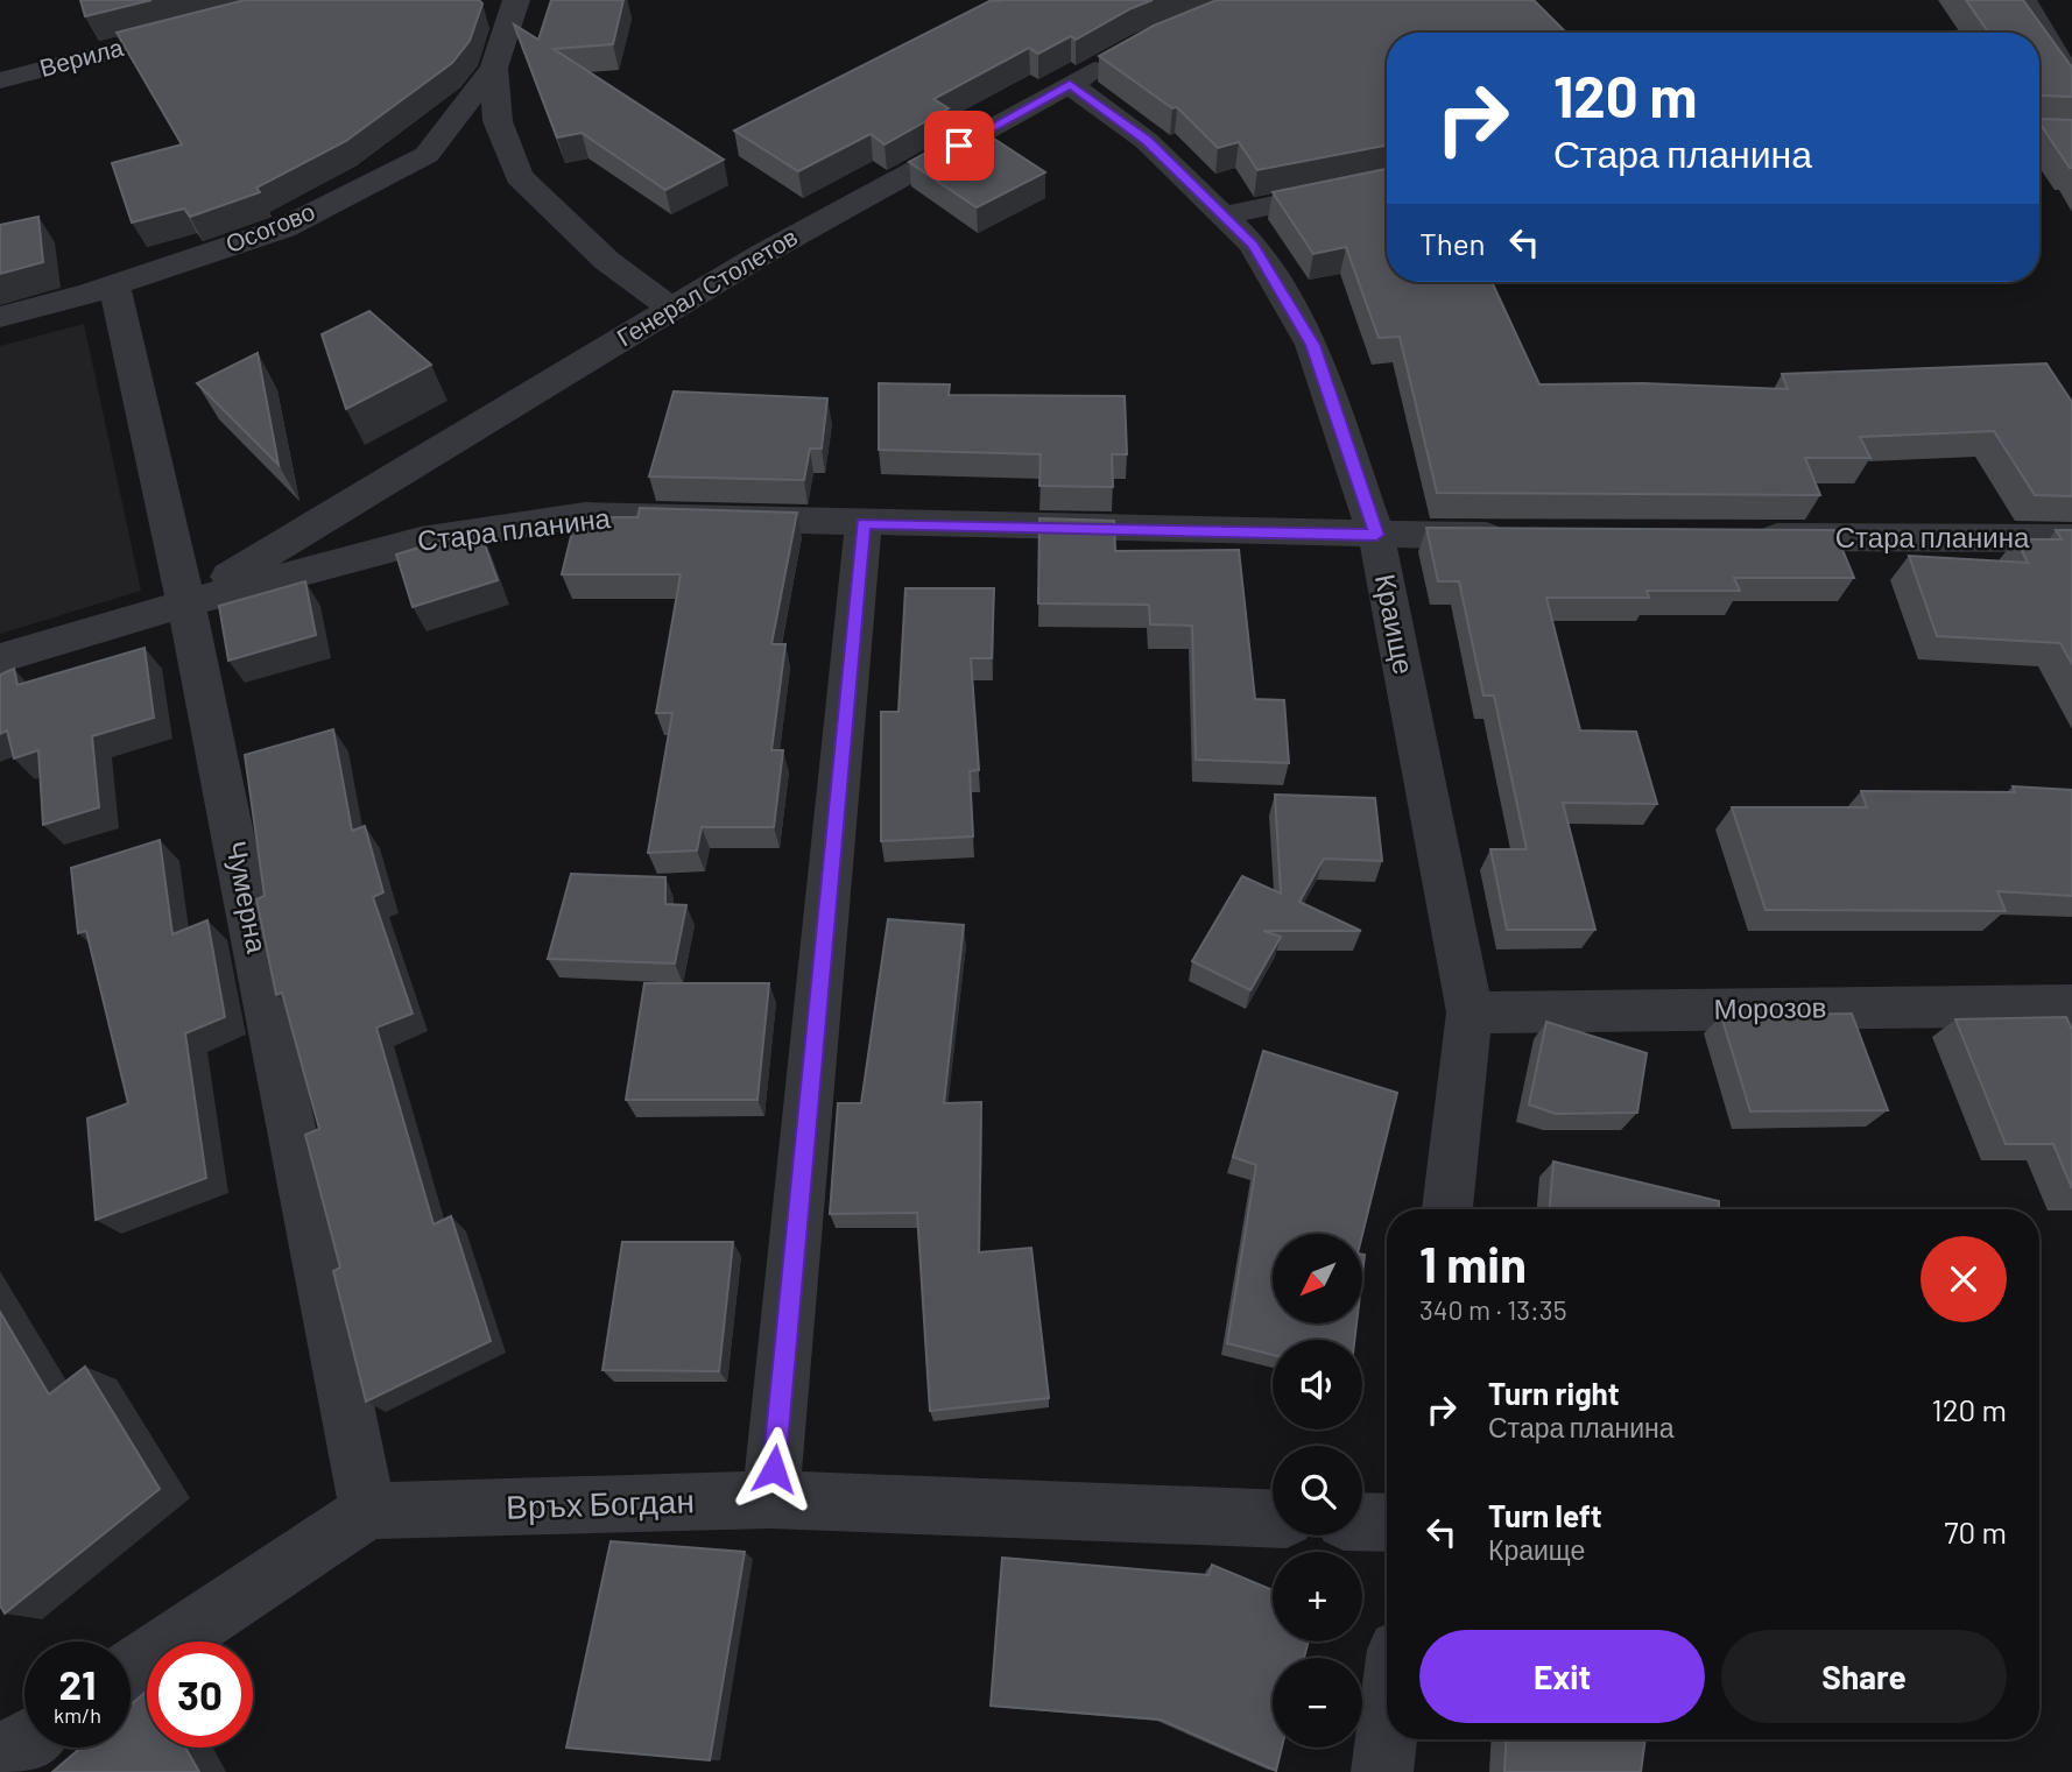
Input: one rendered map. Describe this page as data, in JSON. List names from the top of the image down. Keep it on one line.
{"streets":{"street":["Верила","Осогово","Генерал Столетов","Стара планина","Краище","Чумерна","Морозов","Връх Богдан"]},"crossings":[["Осогово","Чумерна"],["Генерал Столетов","Стара планина"],["Генерал Столетов","Краище"],["Генерал Столетов","Чумерна"],["Стара планина","Краище"],["Стара планина","Чумерна"],["Краище","Морозов"],["Чумерна","Връх Богдан"]],"north":"bottom left","page":{"turn":["120 m","Стара планина"],"then":"Then","heading":["1 min","340 m · 13:35"],"map_buttons":["+","−"],"list":[{"name":"Turn right","note":"Стара планина","value":"120 m"},{"name":"Turn left","note":"Краище","value":"70 m"}],"buttons":["Exit","Share"],"speed":"21 km/h","limit":"30"}}
